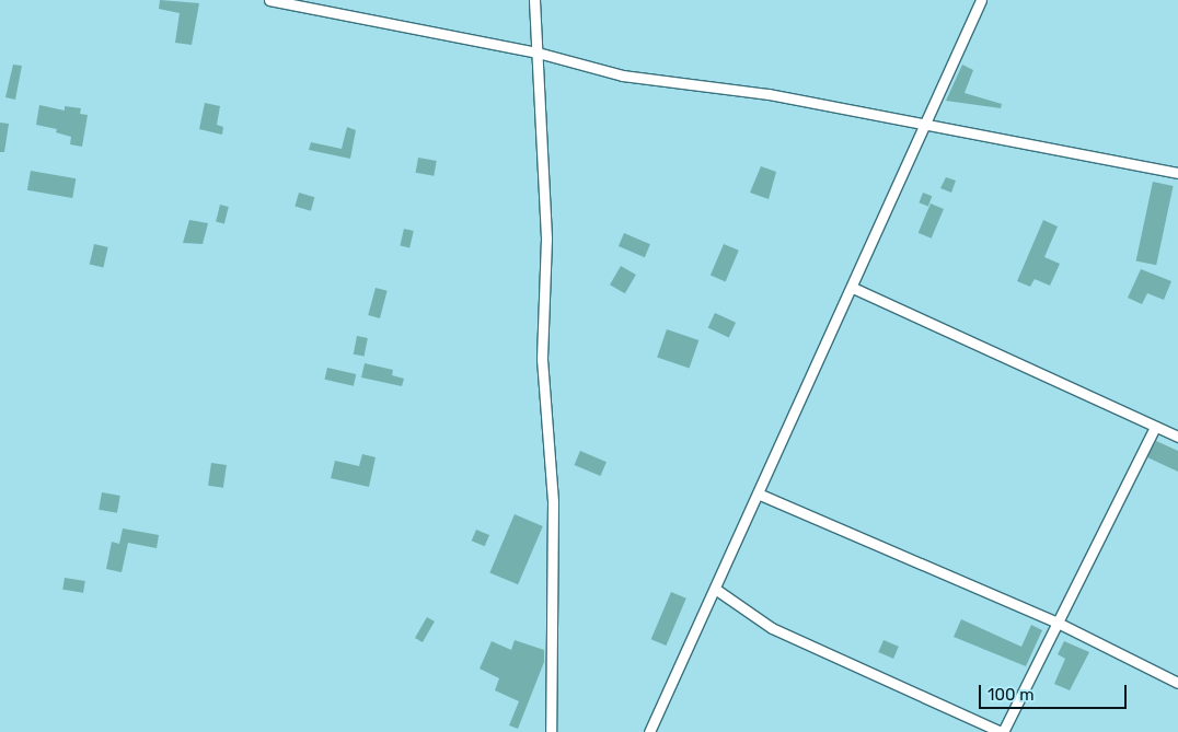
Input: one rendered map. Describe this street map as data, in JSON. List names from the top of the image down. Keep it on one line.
{"scale_bar":"100 m"}
